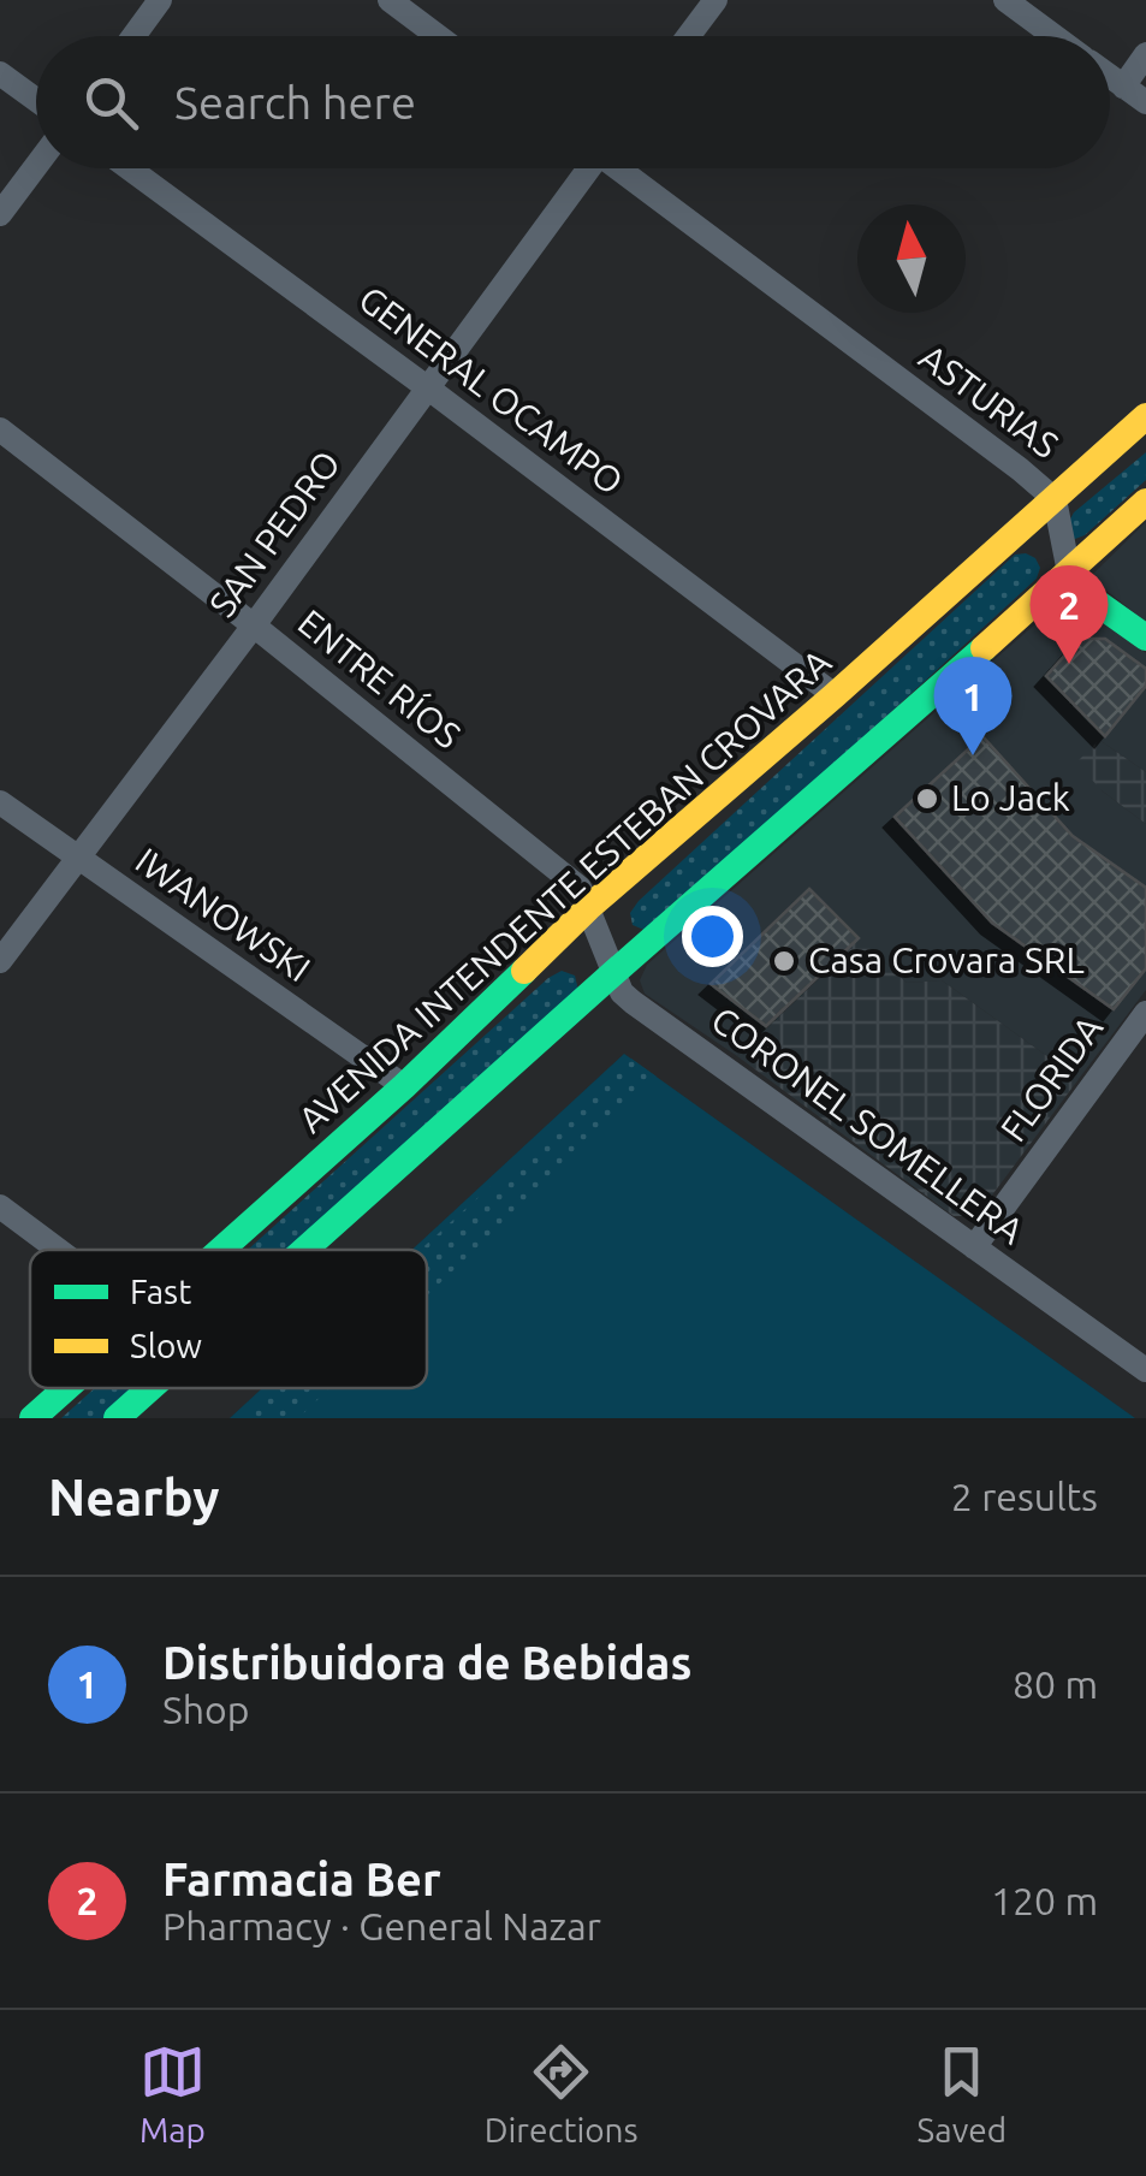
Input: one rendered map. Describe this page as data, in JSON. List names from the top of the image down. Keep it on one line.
{"streets":{"main road":["AVENIDA INTENDENTE ESTEBAN CROVARA"],"street":["GENERAL OCAMPO","ASTURIAS","SAN PEDRO","ENTRE RÍOS","IWANOWSKI","FLORIDA","CORONEL SOMELLERA"]},"crossings":[["GENERAL OCAMPO","SAN PEDRO"],["GENERAL OCAMPO","AVENIDA INTENDENTE ESTEBAN CROVARA"],["ASTURIAS","AVENIDA INTENDENTE ESTEBAN CROVARA"],["SAN PEDRO","ENTRE RÍOS"],["SAN PEDRO","IWANOWSKI"],["ENTRE RÍOS","AVENIDA INTENDENTE ESTEBAN CROVARA"],["ENTRE RÍOS","CORONEL SOMELLERA"],["AVENIDA INTENDENTE ESTEBAN CROVARA","IWANOWSKI"],["AVENIDA INTENDENTE ESTEBAN CROVARA","CORONEL SOMELLERA"],["FLORIDA","CORONEL SOMELLERA"]],"places":["Lo Jack","Casa Crovara SRL"],"legend":["Fast","Slow"],"north":"top","page":{"search":"Search here","pins":["2","1"],"heading":["Nearby","2 results"],"list":[{"mark":"1","name":"Distribuidora de Bebidas","note":"Shop","value":"80 m"},{"mark":"2","name":"Farmacia Ber","note":"Pharmacy · General Nazar","value":"120 m"}],"nav":["Map","Directions","Saved"]}}
